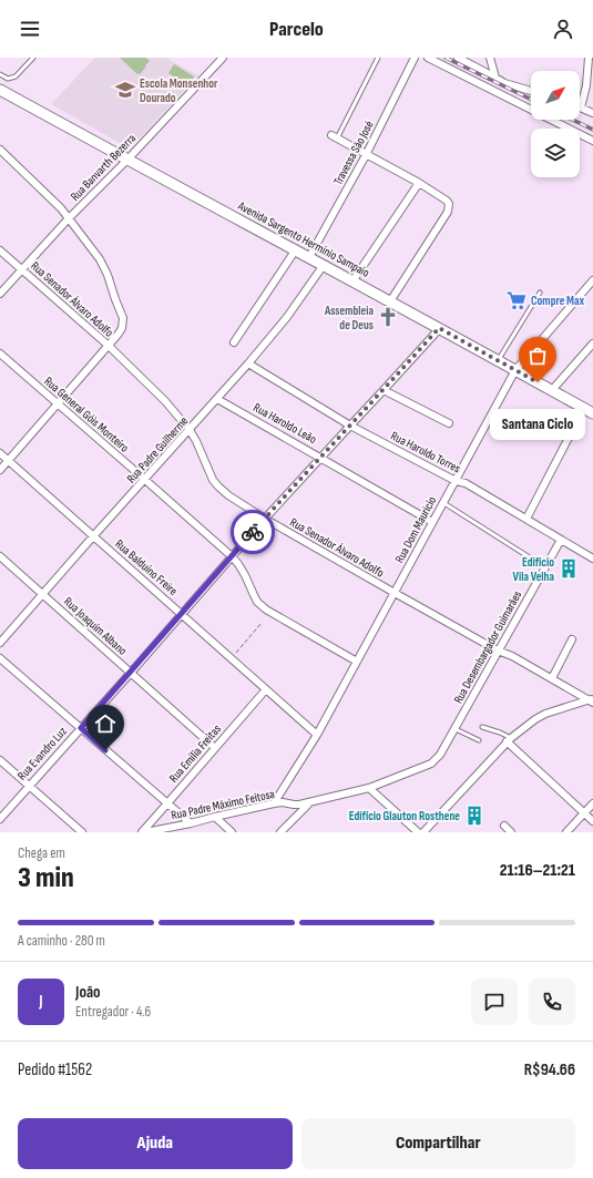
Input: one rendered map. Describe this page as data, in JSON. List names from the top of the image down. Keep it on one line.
{"streets":{"main road":["Avenida Sargento Hermínio Sampaio"],"street":["Travessa São José","Rua Banvarth Bezerra","Rua Senador Álvaro Adolfo","Rua General Góis Monteiro","Rua Haroldo Leão","Rua Padre Guilherme","Rua Haroldo Torres","Rua Dom Maurício","Rua Balduíno Freire","Rua Joaquim Albano","Rua Desembargador Guimarães","Rua Evandro Luz","Rua Emília Freitas","Rua Padre Máximo Feitosa"]},"crossings":[["Travessa São José","Avenida Sargento Hermínio Sampaio"],["Rua Banvarth Bezerra","Avenida Sargento Hermínio Sampaio"],["Rua Banvarth Bezerra","Rua Senador Álvaro Adolfo"],["Avenida Sargento Hermínio Sampaio","Rua Padre Guilherme"],["Avenida Sargento Hermínio Sampaio","Rua Dom Maurício"],["Avenida Sargento Hermínio Sampaio","Rua Evandro Luz"],["Rua Senador Álvaro Adolfo","Rua Padre Guilherme"],["Rua Senador Álvaro Adolfo","Rua Dom Maurício"],["Rua Senador Álvaro Adolfo","Rua Desembargador Guimarães"],["Rua Senador Álvaro Adolfo","Rua Evandro Luz"],["Rua General Góis Monteiro","Rua Padre Guilherme"],["Rua General Góis Monteiro","Rua Dom Maurício"],["Rua General Góis Monteiro","Rua Evandro Luz"],["Rua Haroldo Leão","Rua Padre Guilherme"],["Rua Haroldo Leão","Rua Dom Maurício"],["Rua Haroldo Leão","Rua Evandro Luz"],["Rua Padre Guilherme","Rua Haroldo Torres"],["Rua Padre Guilherme","Rua Balduíno Freire"],["Rua Padre Guilherme","Rua Joaquim Albano"],["Rua Haroldo Torres","Rua Dom Maurício"],["Rua Haroldo Torres","Rua Desembargador Guimarães"],["Rua Haroldo Torres","Rua Evandro Luz"],["Rua Dom Maurício","Rua Balduíno Freire"],["Rua Dom Maurício","Rua Padre Máximo Feitosa"],["Rua Balduíno Freire","Rua Evandro Luz"],["Rua Balduíno Freire","Rua Emília Freitas"],["Rua Joaquim Albano","Rua Evandro Luz"],["Rua Joaquim Albano","Rua Emília Freitas"],["Rua Desembargador Guimarães","Rua Padre Máximo Feitosa"]],"places":{"school or university":["Escola Monsenhor Dourado"],"supermarket":["Compre Max"],"church":["Assembleia de Deus"],"other":["Santana Ciclo"],"building":["Edifício Vila Velha","Edifício Glauton Rosthene"]},"north":"top right","page":{"header":"Parcelo","bubble":"Santana Ciclo","heading":["3 min","Chega em","21:16–21:21"],"panel":["João","Entregador · 4.6","Pedido #1562","R$94.66"],"bar":"A caminho · 280 m","round":"J","buttons":["Ajuda","Compartilhar"]}}
